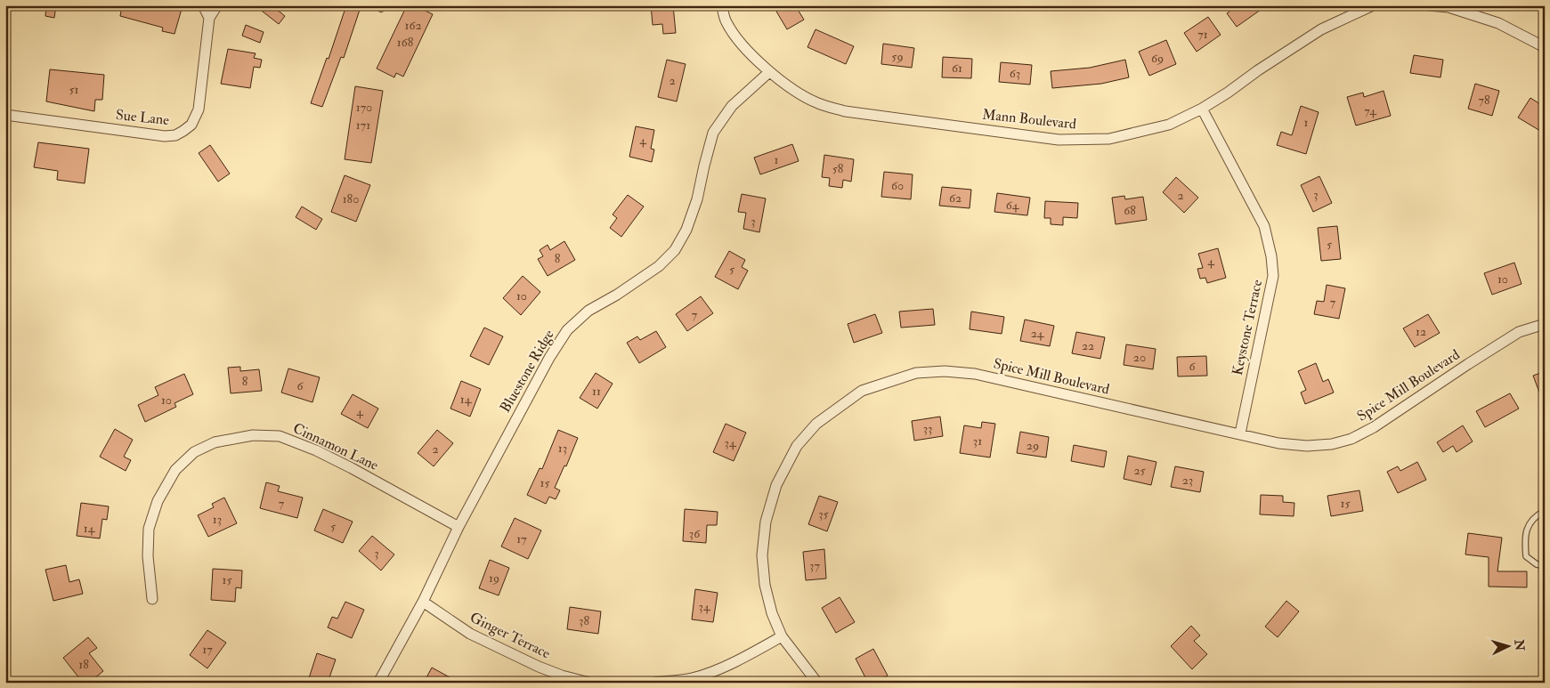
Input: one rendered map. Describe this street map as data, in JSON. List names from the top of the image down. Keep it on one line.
{"streets":{"street":["Sue Lane","Mann Boulevard","Keystone Terrace","Bluestone Ridge","Spice Mill Boulevard","Cinnamon Lane","Ginger Terrace"]},"crossings":[["Mann Boulevard","Keystone Terrace"],["Mann Boulevard","Bluestone Ridge"],["Keystone Terrace","Spice Mill Boulevard"],["Bluestone Ridge","Cinnamon Lane"],["Bluestone Ridge","Ginger Terrace"]],"house_numbers":["162","71","168","59","69","61","63","2","51","78","170","74","1","171","4","1","58","60","3","2","62","180","64","68","3","5","8","4","5","10","10","7","7","12","24","22","20","6","8","6","11","14","10","4","33","31","34","29","13","2","25","23","15","7","15","35","13","5","14","36","17","3","37","19","15","34","38","17","18"],"north":"right"}
